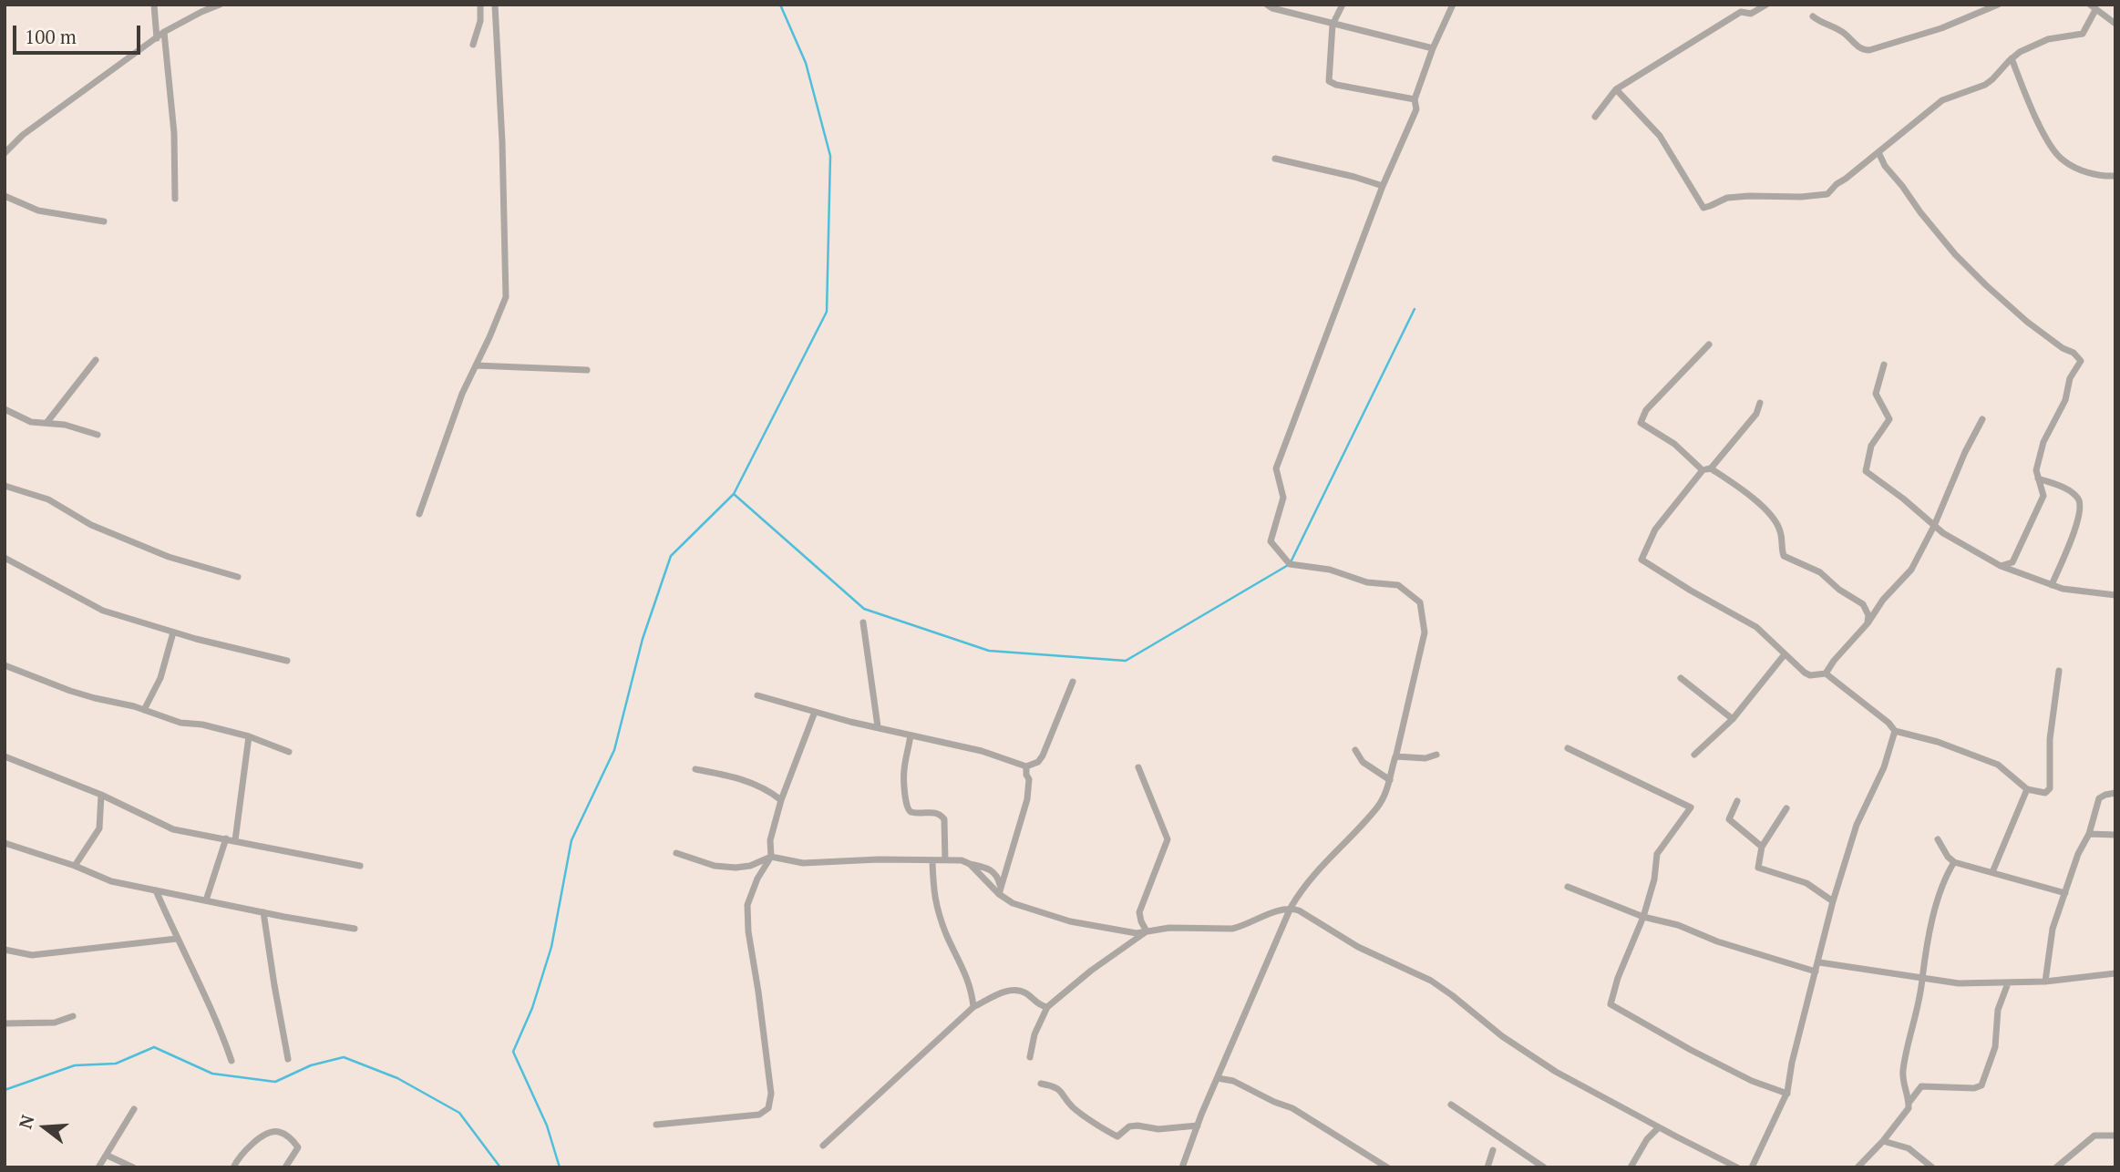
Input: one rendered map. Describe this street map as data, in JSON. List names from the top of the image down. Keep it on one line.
{"scale_bar":"100 m","north":"left"}
